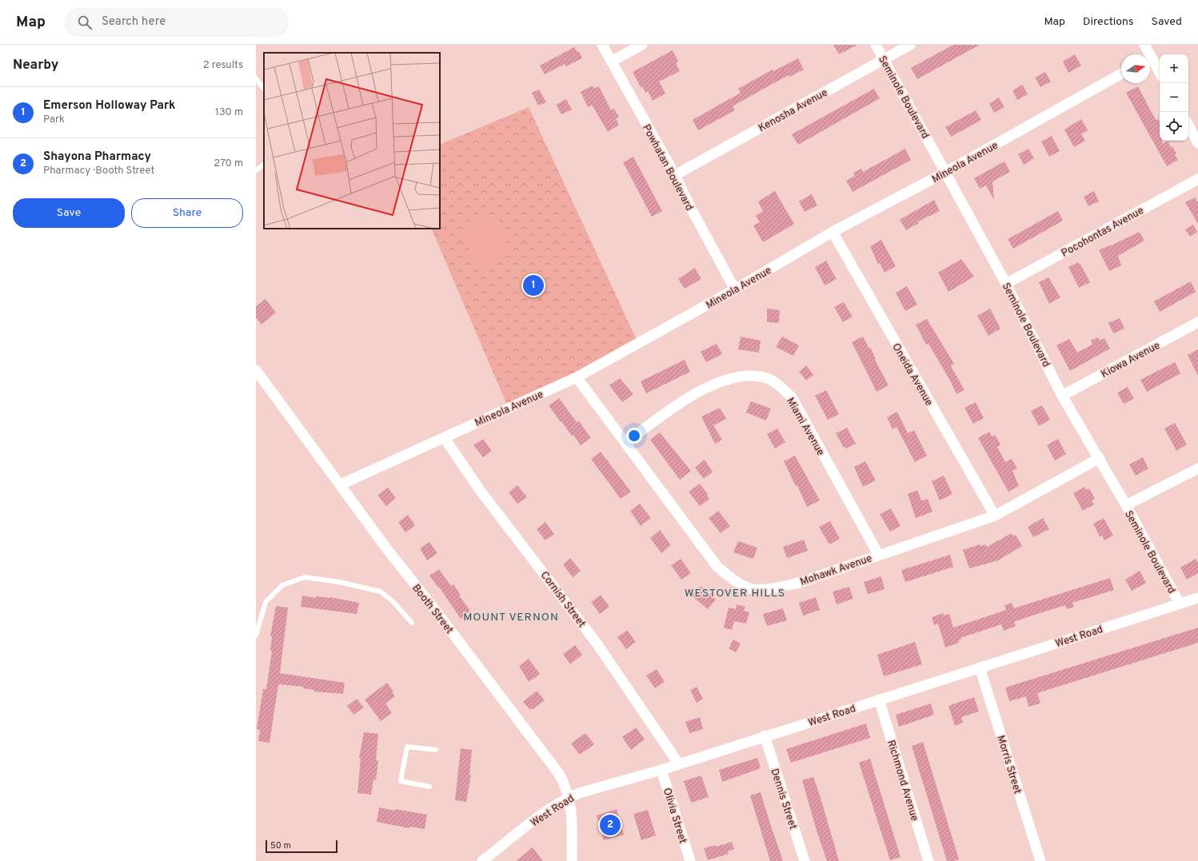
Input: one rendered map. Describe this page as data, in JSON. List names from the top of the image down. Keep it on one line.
{"streets":{"street":["Seminole Boulevard","Kenosha Avenue","Mineola Avenue","Powhatan Boulevard","Pocohontas Avenue","Kiowa Avenue","Oneida Avenue","Miami Avenue","Mohawk Avenue","Cornish Street","Booth Street","West Road","Morris Street","Richmond Avenue","Dennis Street","Olivia Street"]},"crossings":[["Seminole Boulevard","Kenosha Avenue"],["Seminole Boulevard","Mineola Avenue"],["Seminole Boulevard","Pocohontas Avenue"],["Seminole Boulevard","Kiowa Avenue"],["Seminole Boulevard","Mohawk Avenue"],["Seminole Boulevard","West Road"],["Kenosha Avenue","Powhatan Boulevard"],["Mineola Avenue","Powhatan Boulevard"],["Mineola Avenue","Oneida Avenue"],["Mineola Avenue","Mohawk Avenue"],["Mineola Avenue","Cornish Street"],["Mineola Avenue","Booth Street"],["Oneida Avenue","Mohawk Avenue"],["Miami Avenue","Mohawk Avenue"],["Cornish Street","West Road"],["Booth Street","West Road"],["West Road","Morris Street"],["West Road","Richmond Avenue"],["West Road","Dennis Street"],["West Road","Olivia Street"]],"districts":["WESTOVER HILLS","MOUNT VERNON"],"scale_bar":"50 m","north":"right","page":{"header":"Map","search":"Search here","nav":["Map","Directions","Saved"],"heading":["Nearby","2 results"],"map_buttons":["+","−"],"list":[{"mark":"1","name":"Emerson Holloway Park","note":"Park","value":"130 m"},{"mark":"2","name":"Shayona Pharmacy","note":"Pharmacy · Booth Street","value":"270 m"}],"buttons":["Save","Share"],"pins":["1","2"],"scale":"50 m"}}
